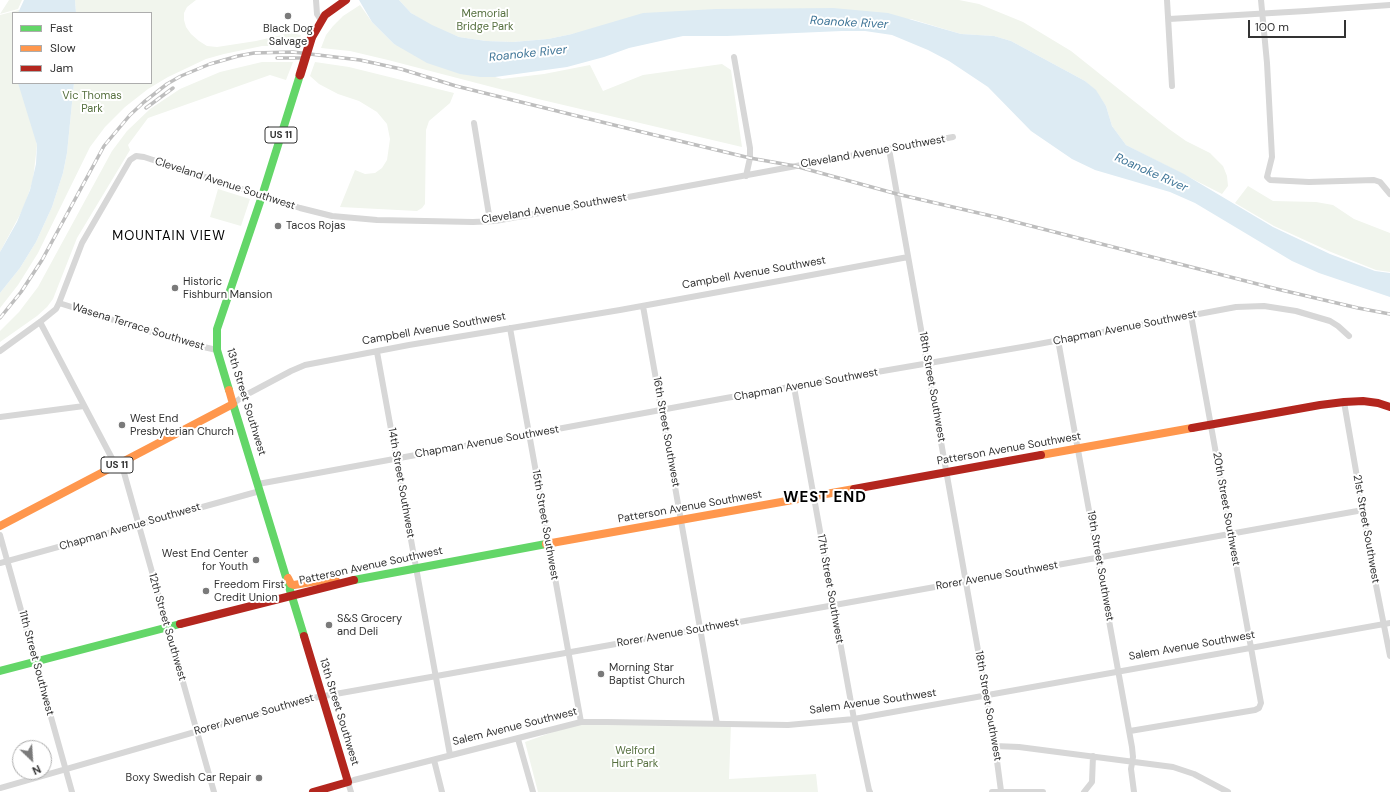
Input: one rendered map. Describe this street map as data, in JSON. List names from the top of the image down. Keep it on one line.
{"streets":{"main road":["US 11","Campbell Avenue Southwest","13th Street Southwest","Patterson Avenue Southwest","Salem Avenue Southwest"],"street":["Cleveland Avenue Southwest","Wasena Terrace Southwest","Chapman Avenue Southwest","18th Street Southwest","16th Street Southwest","14th Street Southwest","20th Street Southwest","15th Street Southwest","21st Street Southwest","19th Street Southwest","Rorer Avenue Southwest","17th Street Southwest","12th Street Southwest","11th Street Southwest"]},"crossings":[["US 11","13th Street Southwest"],["Cleveland Avenue Southwest","Wasena Terrace Southwest"],["Cleveland Avenue Southwest","18th Street Southwest"],["Cleveland Avenue Southwest","13th Street Southwest"],["Campbell Avenue Southwest","18th Street Southwest"],["Campbell Avenue Southwest","13th Street Southwest"],["Campbell Avenue Southwest","16th Street Southwest"],["Campbell Avenue Southwest","14th Street Southwest"],["Campbell Avenue Southwest","15th Street Southwest"],["Campbell Avenue Southwest","12th Street Southwest"],["Wasena Terrace Southwest","13th Street Southwest"],["Chapman Avenue Southwest","18th Street Southwest"],["Chapman Avenue Southwest","13th Street Southwest"],["Chapman Avenue Southwest","16th Street Southwest"],["Chapman Avenue Southwest","14th Street Southwest"],["Chapman Avenue Southwest","20th Street Southwest"],["Chapman Avenue Southwest","15th Street Southwest"],["Chapman Avenue Southwest","19th Street Southwest"],["Chapman Avenue Southwest","17th Street Southwest"],["Chapman Avenue Southwest","12th Street Southwest"],["Chapman Avenue Southwest","11th Street Southwest"],["18th Street Southwest","Patterson Avenue Southwest"],["18th Street Southwest","Rorer Avenue Southwest"],["18th Street Southwest","Salem Avenue Southwest"],["13th Street Southwest","Patterson Avenue Southwest"],["13th Street Southwest","Rorer Avenue Southwest"],["13th Street Southwest","Salem Avenue Southwest"],["16th Street Southwest","Patterson Avenue Southwest"],["16th Street Southwest","Rorer Avenue Southwest"],["16th Street Southwest","Salem Avenue Southwest"],["Patterson Avenue Southwest","14th Street Southwest"],["Patterson Avenue Southwest","20th Street Southwest"],["Patterson Avenue Southwest","15th Street Southwest"],["Patterson Avenue Southwest","21st Street Southwest"],["Patterson Avenue Southwest","19th Street Southwest"],["Patterson Avenue Southwest","17th Street Southwest"],["Patterson Avenue Southwest","12th Street Southwest"],["Patterson Avenue Southwest","11th Street Southwest"],["14th Street Southwest","Rorer Avenue Southwest"],["14th Street Southwest","Salem Avenue Southwest"],["20th Street Southwest","19th Street Southwest"],["20th Street Southwest","Rorer Avenue Southwest"],["20th Street Southwest","Salem Avenue Southwest"],["15th Street Southwest","Rorer Avenue Southwest"],["15th Street Southwest","Salem Avenue Southwest"],["21st Street Southwest","Rorer Avenue Southwest"],["21st Street Southwest","Salem Avenue Southwest"],["19th Street Southwest","Rorer Avenue Southwest"],["19th Street Southwest","Salem Avenue Southwest"],["Rorer Avenue Southwest","17th Street Southwest"],["Rorer Avenue Southwest","12th Street Southwest"],["Rorer Avenue Southwest","11th Street Southwest"],["17th Street Southwest","Salem Avenue Southwest"]],"districts":["MOUNTAIN VIEW","WEST END"],"water":["Roanoke River"],"parks":["Memorial Bridge Park","Vic Thomas Park","Welford Hurt Park"],"places":["Black Dog Salvage","Tacos Rojas","Historic Fishburn Mansion","West End Presbyterian Church","West End Center for Youth","Freedom First Credit Union","S&S Grocery and Deli","Morning Star Baptist Church","Boxy Swedish Car Repair"],"legend":["Fast","Slow","Jam"],"scale_bar":"100 m","north":"bottom right"}
